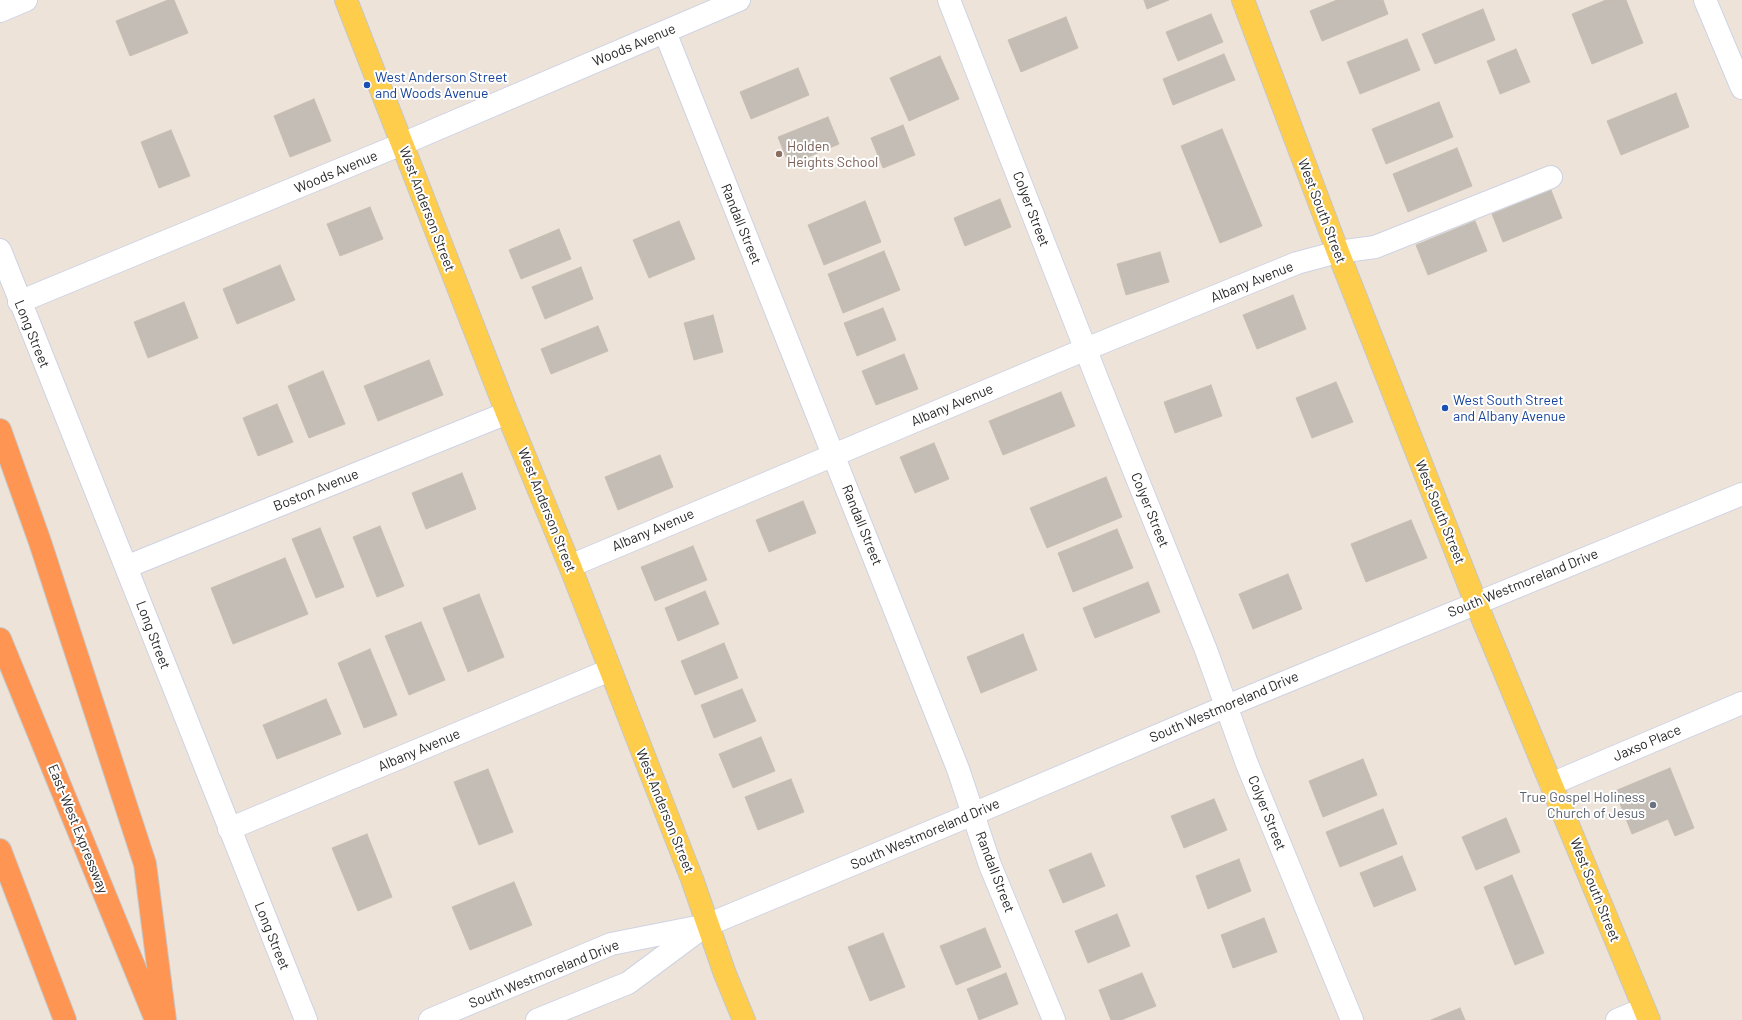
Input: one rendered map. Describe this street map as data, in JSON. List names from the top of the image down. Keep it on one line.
{"streets":{"highway":["East-West Expressway"],"main road":["West Anderson Street","West South Street"],"street":["Woods Avenue","Colyer Street","Randall Street","Albany Avenue","Long Street","Boston Avenue","South Westmoreland Drive","Jaxso Place"]},"crossings":[["Woods Avenue","West Anderson Street"],["Woods Avenue","Randall Street"],["Woods Avenue","Long Street"],["West Anderson Street","Albany Avenue"],["West Anderson Street","Boston Avenue"],["West Anderson Street","South Westmoreland Drive"],["Colyer Street","Albany Avenue"],["Colyer Street","South Westmoreland Drive"],["West South Street","Albany Avenue"],["West South Street","South Westmoreland Drive"],["West South Street","Jaxso Place"],["Randall Street","Albany Avenue"],["Randall Street","South Westmoreland Drive"],["Albany Avenue","Long Street"],["Long Street","Boston Avenue"]],"places":["West Anderson Street and Woods Avenue","Holden Heights School","West South Street and Albany Avenue","True Gospel Holiness Church of Jesus"]}
